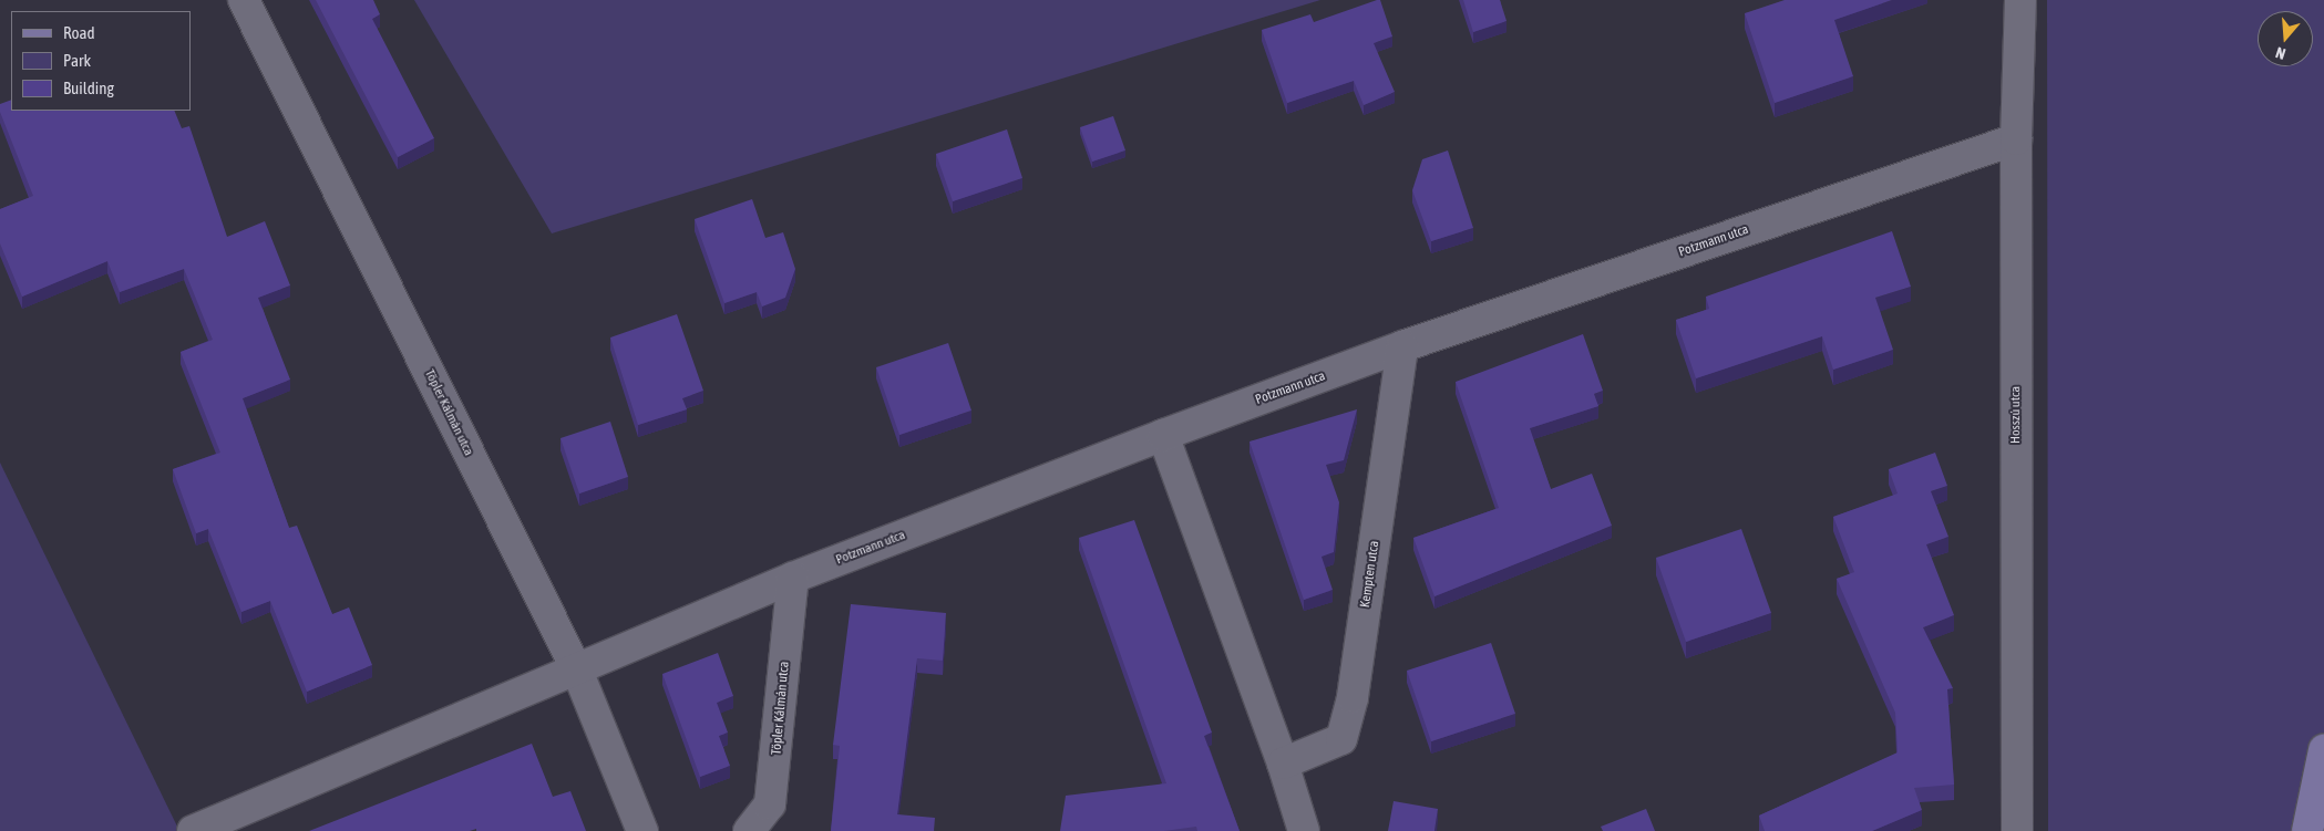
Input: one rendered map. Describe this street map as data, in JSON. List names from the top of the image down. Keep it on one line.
{"streets":{"street":["Potzmann utca","Töpler Kálmán utca","Hosszú utca","Kempten utca"]},"crossings":[["Potzmann utca","Töpler Kálmán utca"],["Potzmann utca","Hosszú utca"],["Potzmann utca","Kempten utca"]],"legend":["Road","Park","Building"],"north":"bottom"}
